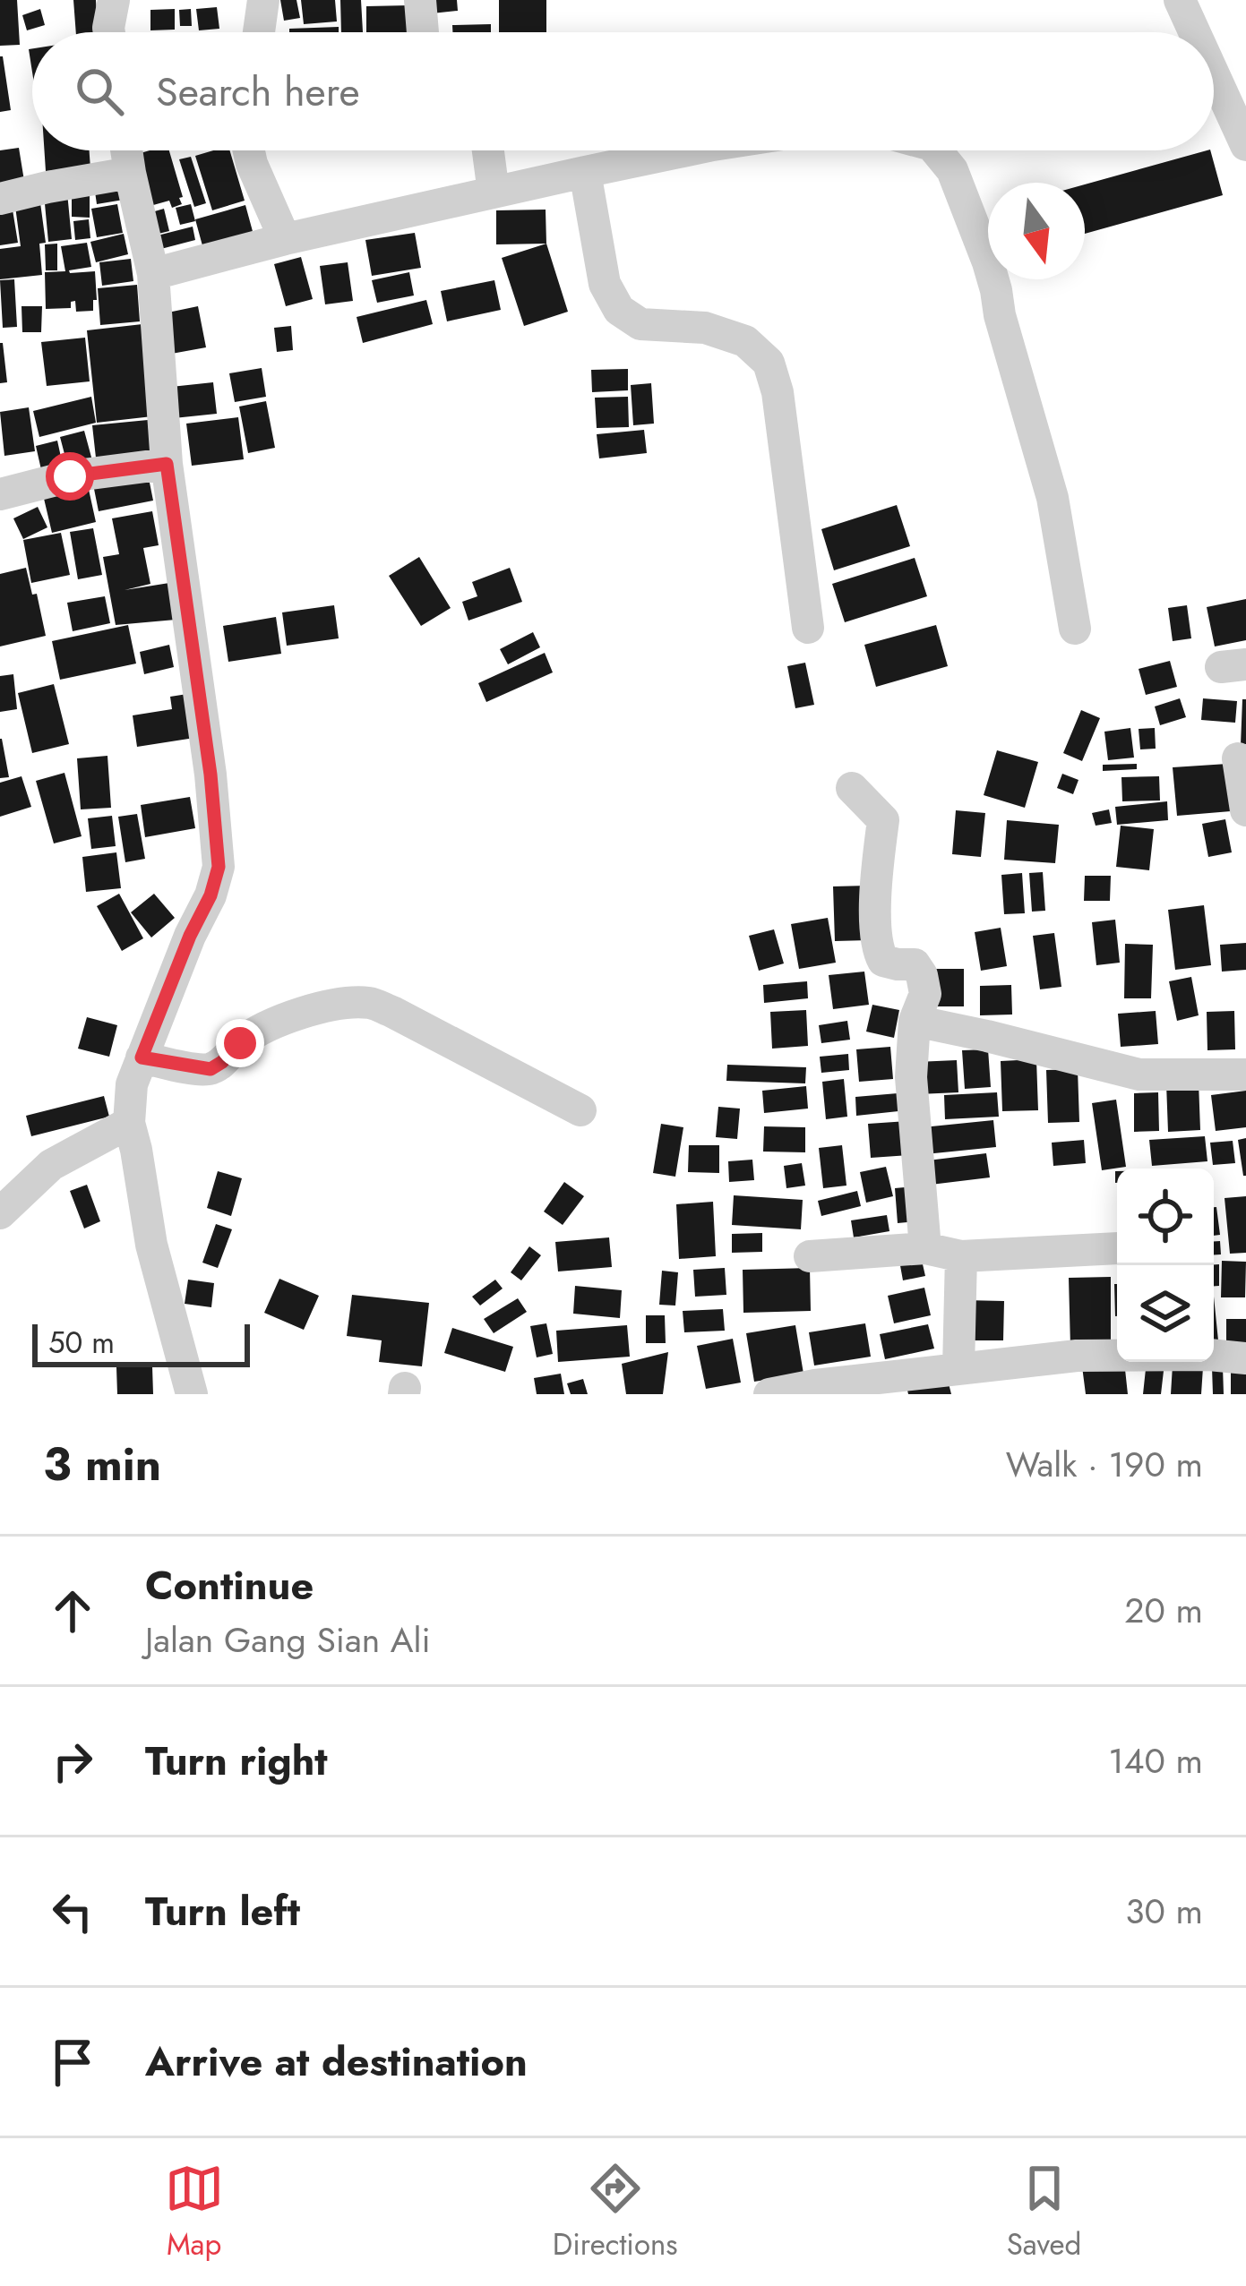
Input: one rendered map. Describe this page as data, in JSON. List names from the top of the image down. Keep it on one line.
{"scale_bar":"50 m","north":"bottom","page":{"search":"Search here","scale":"50 m","heading":["3 min","Walk · 190 m"],"list":[["Continue","Jalan Gang Sian Ali","20 m"],["Turn right","140 m"],["Turn left","30 m"],"Arrive at destination"],"nav":["Map","Directions","Saved"]}}
